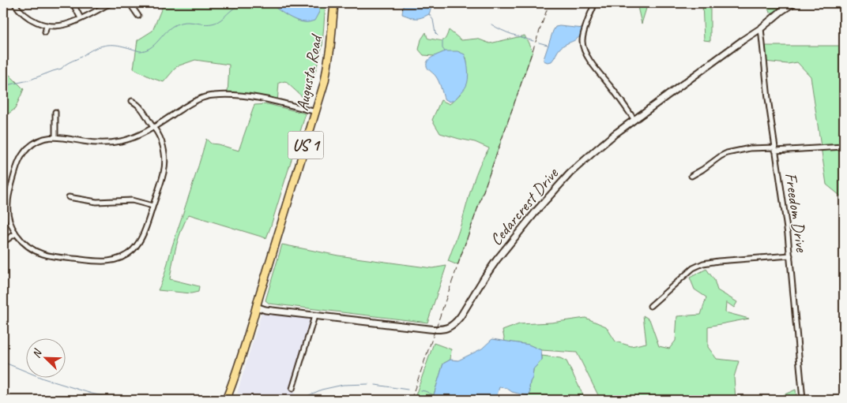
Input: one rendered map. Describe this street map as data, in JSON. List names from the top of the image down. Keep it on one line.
{"streets":{"main road":["Augusta Road","US 1"],"street":["Cedarcrest Drive","Freedom Drive"]},"crossings":[["Augusta Road","Cedarcrest Drive"],["Cedarcrest Drive","Freedom Drive"]],"north":"top left"}
